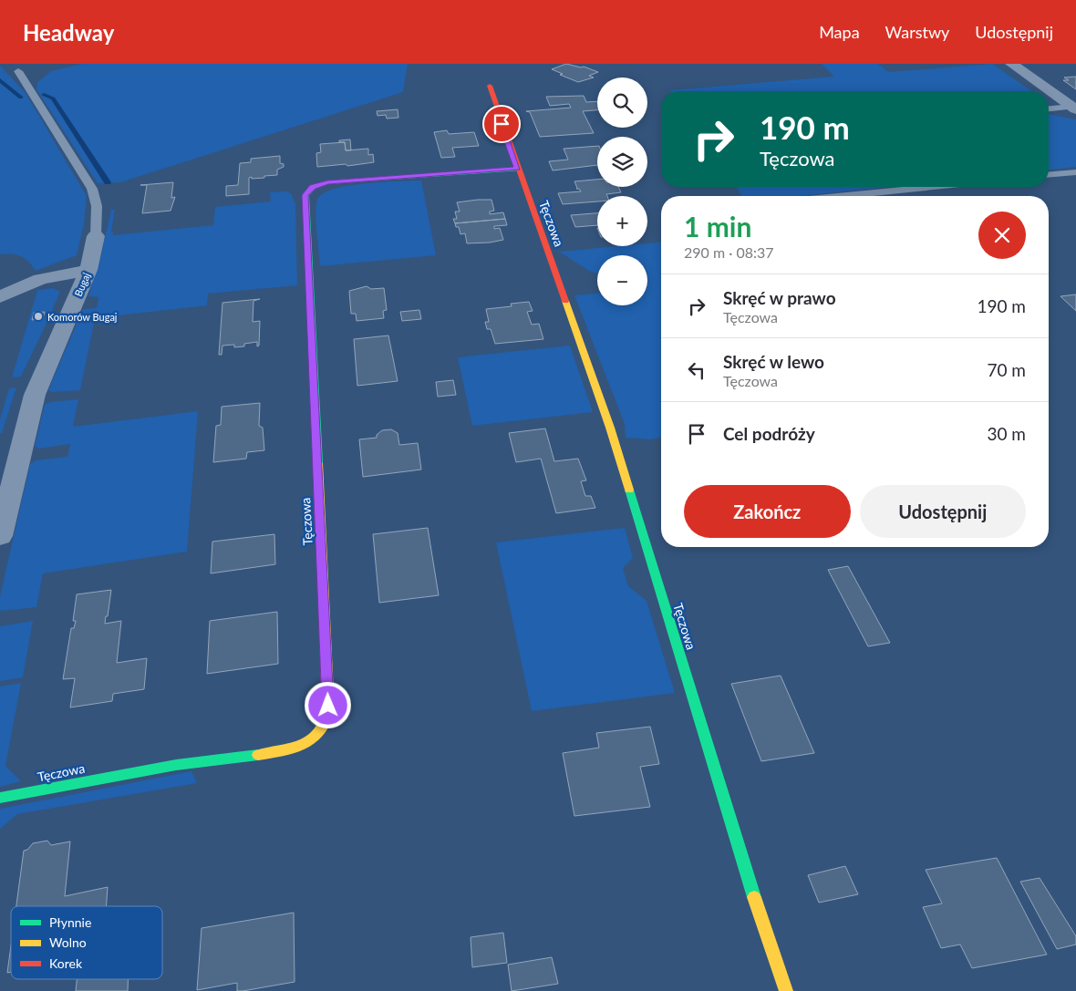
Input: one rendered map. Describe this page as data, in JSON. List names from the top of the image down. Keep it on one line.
{"streets":{"street":["Tęczowa","Bugaj"]},"places":["Komorów Bugaj"],"legend":["Płynnie","Wolno","Korek"],"page":{"header":"Headway","nav":["Mapa","Warstwy","Udostępnij"],"map_buttons":["+","−"],"turn":["190 m","Tęczowa"],"heading":["1 min","290 m · 08:37"],"list":[{"name":"Skręć w prawo","note":"Tęczowa","value":"190 m"},{"name":"Skręć w lewo","note":"Tęczowa","value":"70 m"},{"name":"Cel podróży","value":"30 m"}],"buttons":["Zakończ","Udostępnij"]}}
